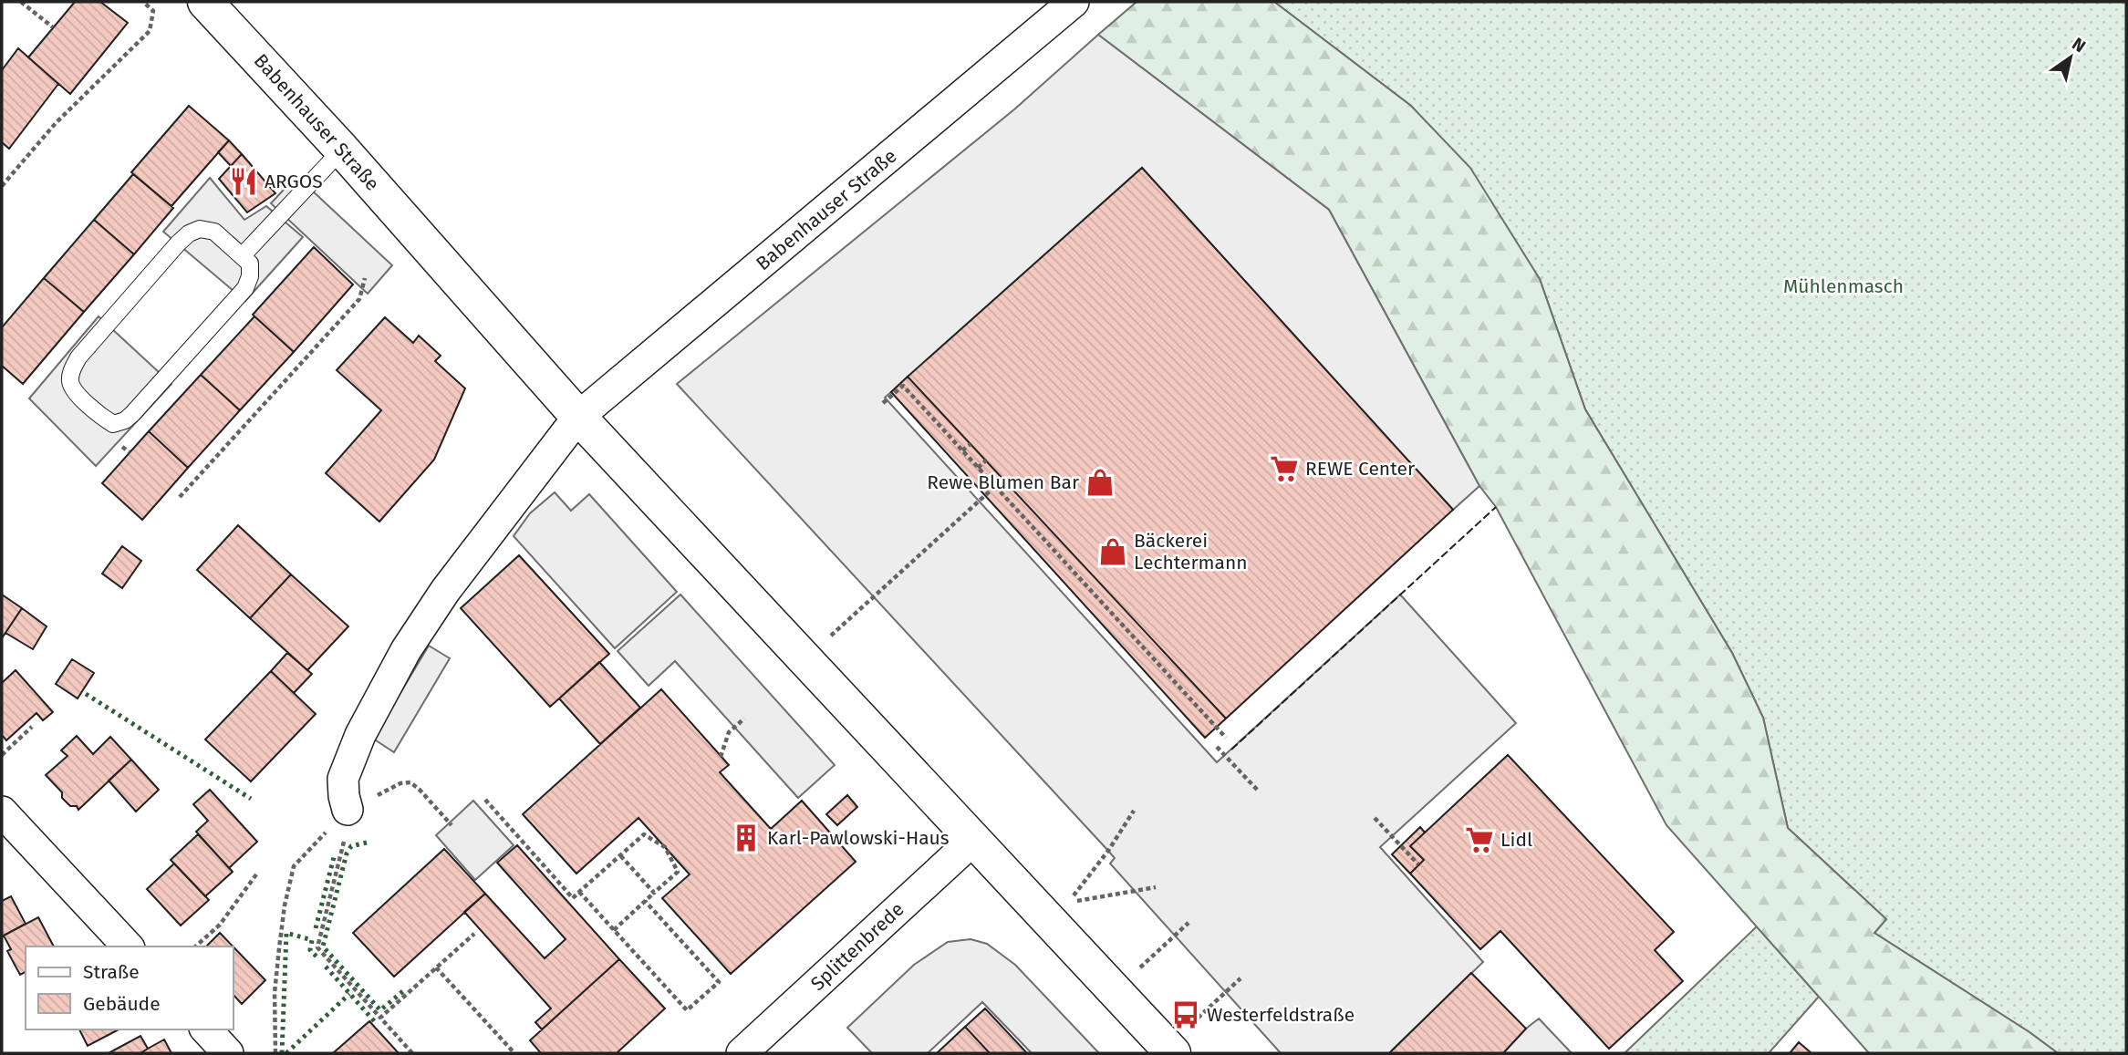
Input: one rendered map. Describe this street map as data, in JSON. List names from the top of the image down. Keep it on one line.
{"streets":{"main road":["Babenhauser Straße"],"street":["Splittenbrede"]},"parks":["Mühlenmasch"],"places":{"restaurant":["ARGOS"],"supermarket":["REWE Center","Lidl"],"shop":["Rewe Blumen Bar","Bäckerei Lechtermann"],"building":["Karl-Pawlowski-Haus"],"bus stop":["Westerfeldstraße"]},"legend":["Straße","Gebäude"],"north":"top right"}
